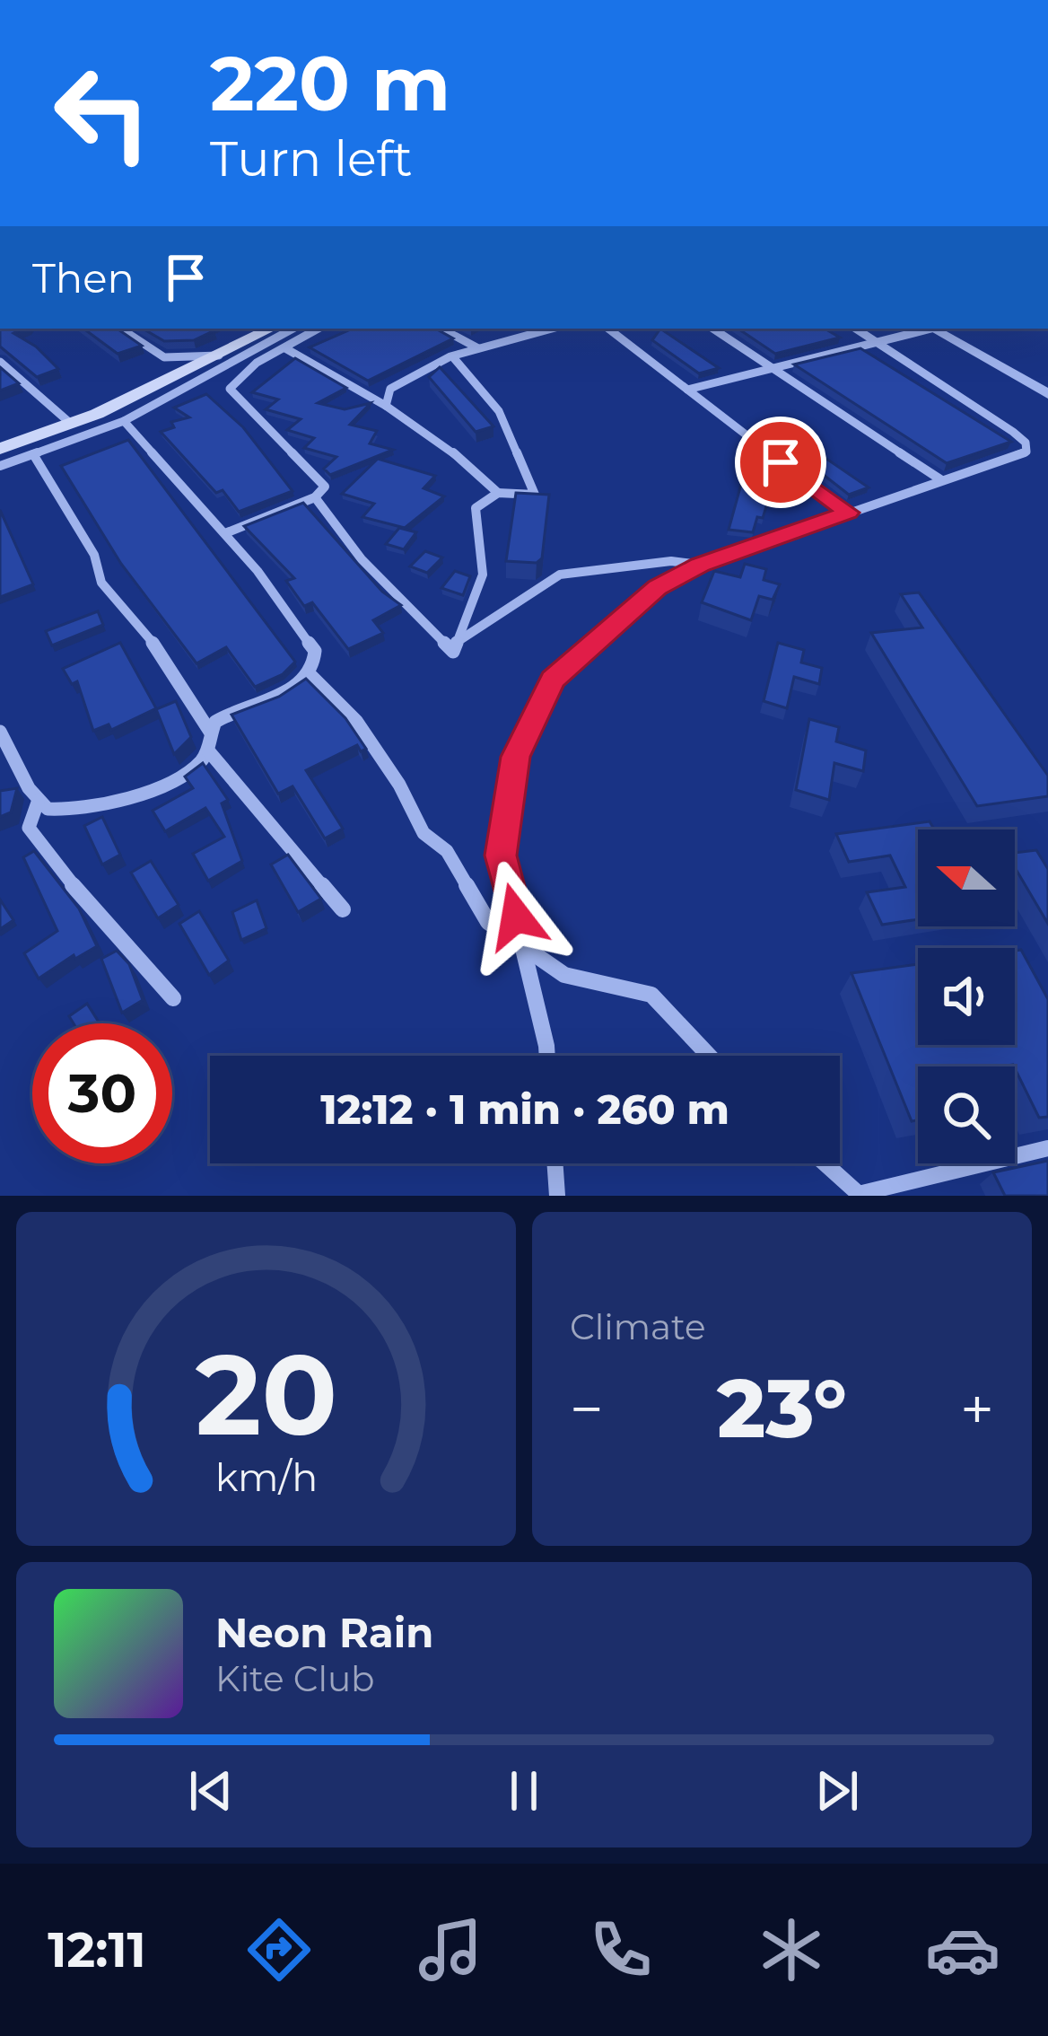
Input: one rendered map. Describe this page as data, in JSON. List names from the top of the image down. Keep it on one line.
{"north":"left","page":{"turn":["220 m","Turn left"],"then":"Then","limit":"30","trip":"12:12 · 1 min · 260 m","tile":"Climate","heat":["−","23°","+"],"song":["Neon Rain","Kite Club"],"tabs":"12:11","gauge":["20","km/h"]}}
